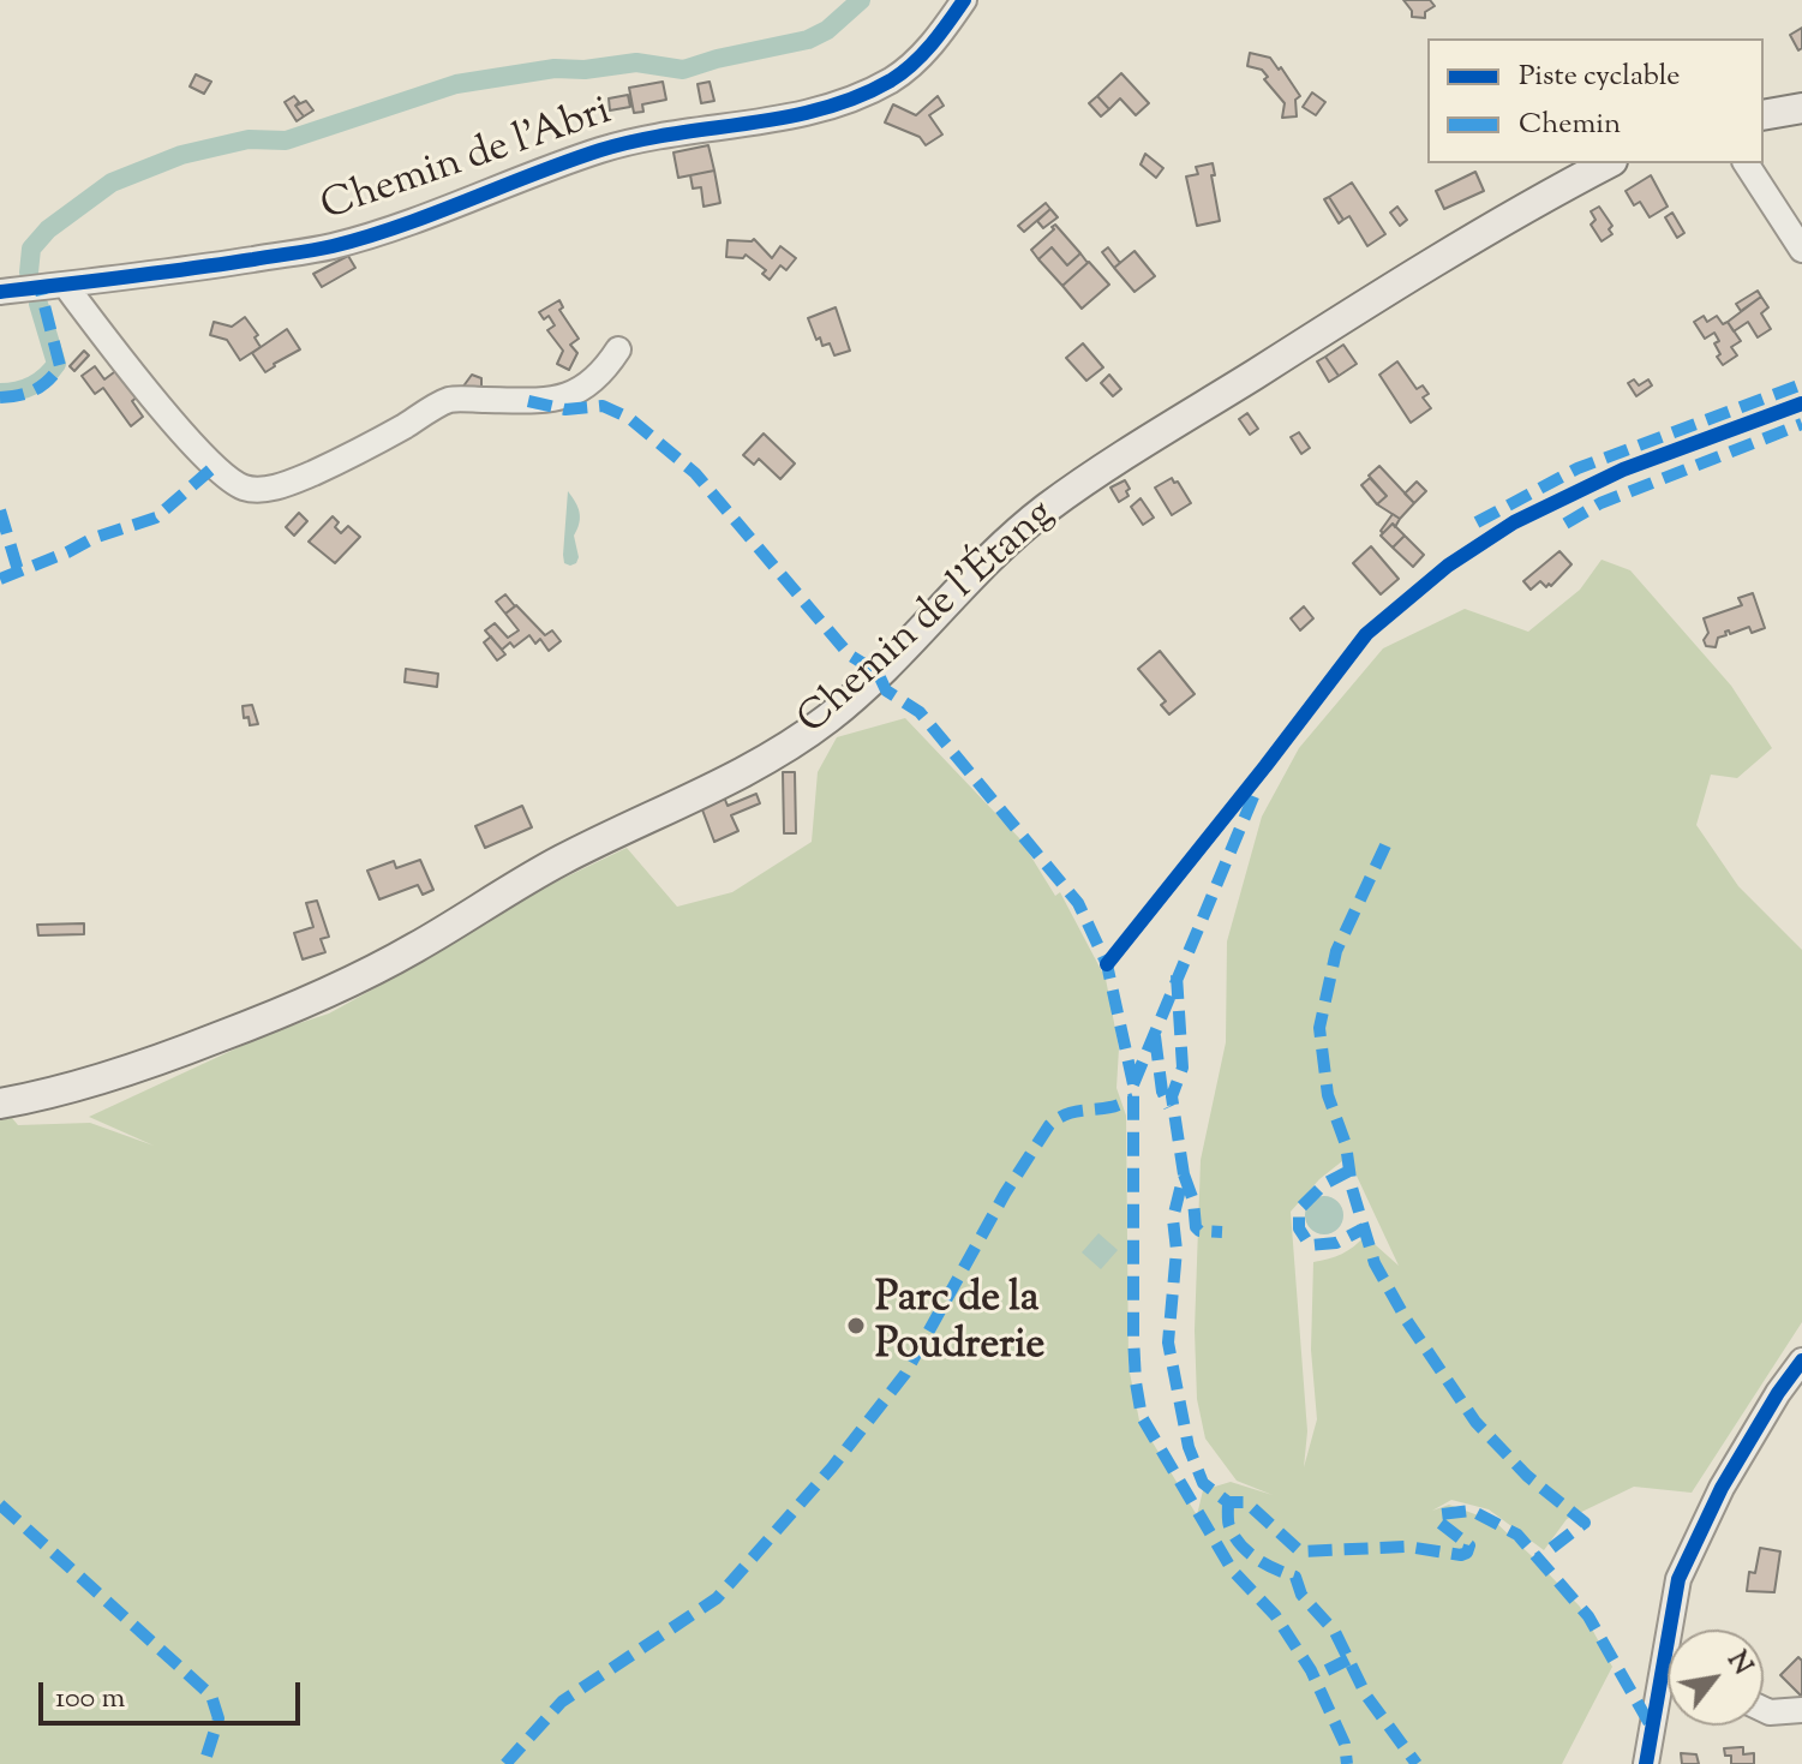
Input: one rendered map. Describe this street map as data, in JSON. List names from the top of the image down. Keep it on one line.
{"streets":{"main road":["Chemin de l’Étang"],"street":["Chemin de l'Abri"]},"places":["Parc de la Poudrerie"],"legend":["Piste cyclable","Chemin"],"scale_bar":"100 m","north":"top right"}
